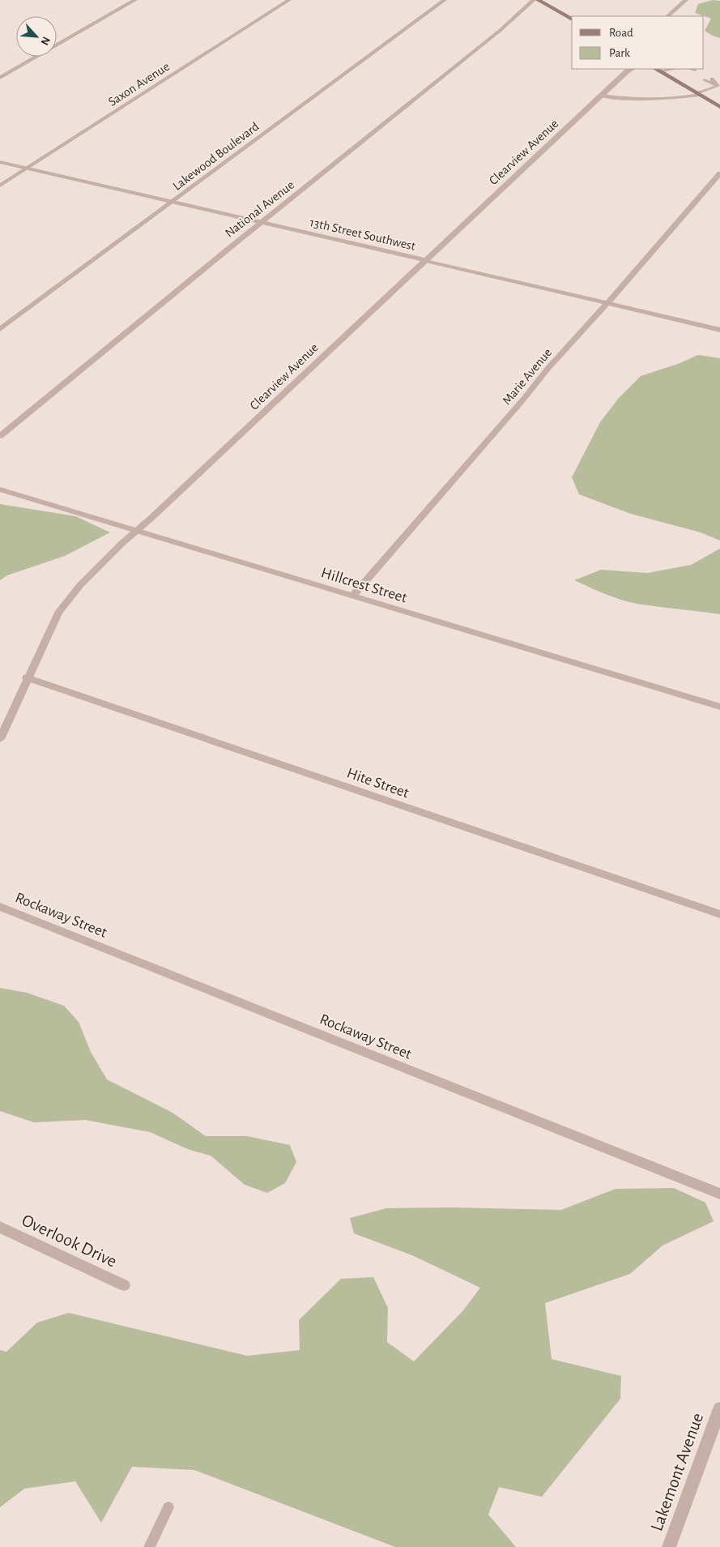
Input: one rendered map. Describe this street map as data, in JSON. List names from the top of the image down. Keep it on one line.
{"streets":{"street":["Saxon Avenue","Clearview Avenue","Lakewood Boulevard","National Avenue","13th Street Southwest","Marie Avenue","Hillcrest Street","Hite Street","Rockaway Street","Overlook Drive","Lakemont Avenue"]},"crossings":[["Saxon Avenue","13th Street Southwest"],["Clearview Avenue","13th Street Southwest"],["Clearview Avenue","Hillcrest Street"],["Clearview Avenue","Hite Street"],["Lakewood Boulevard","13th Street Southwest"],["National Avenue","13th Street Southwest"],["13th Street Southwest","Marie Avenue"],["Marie Avenue","Hillcrest Street"]],"legend":["Road","Park"],"north":"bottom right"}
